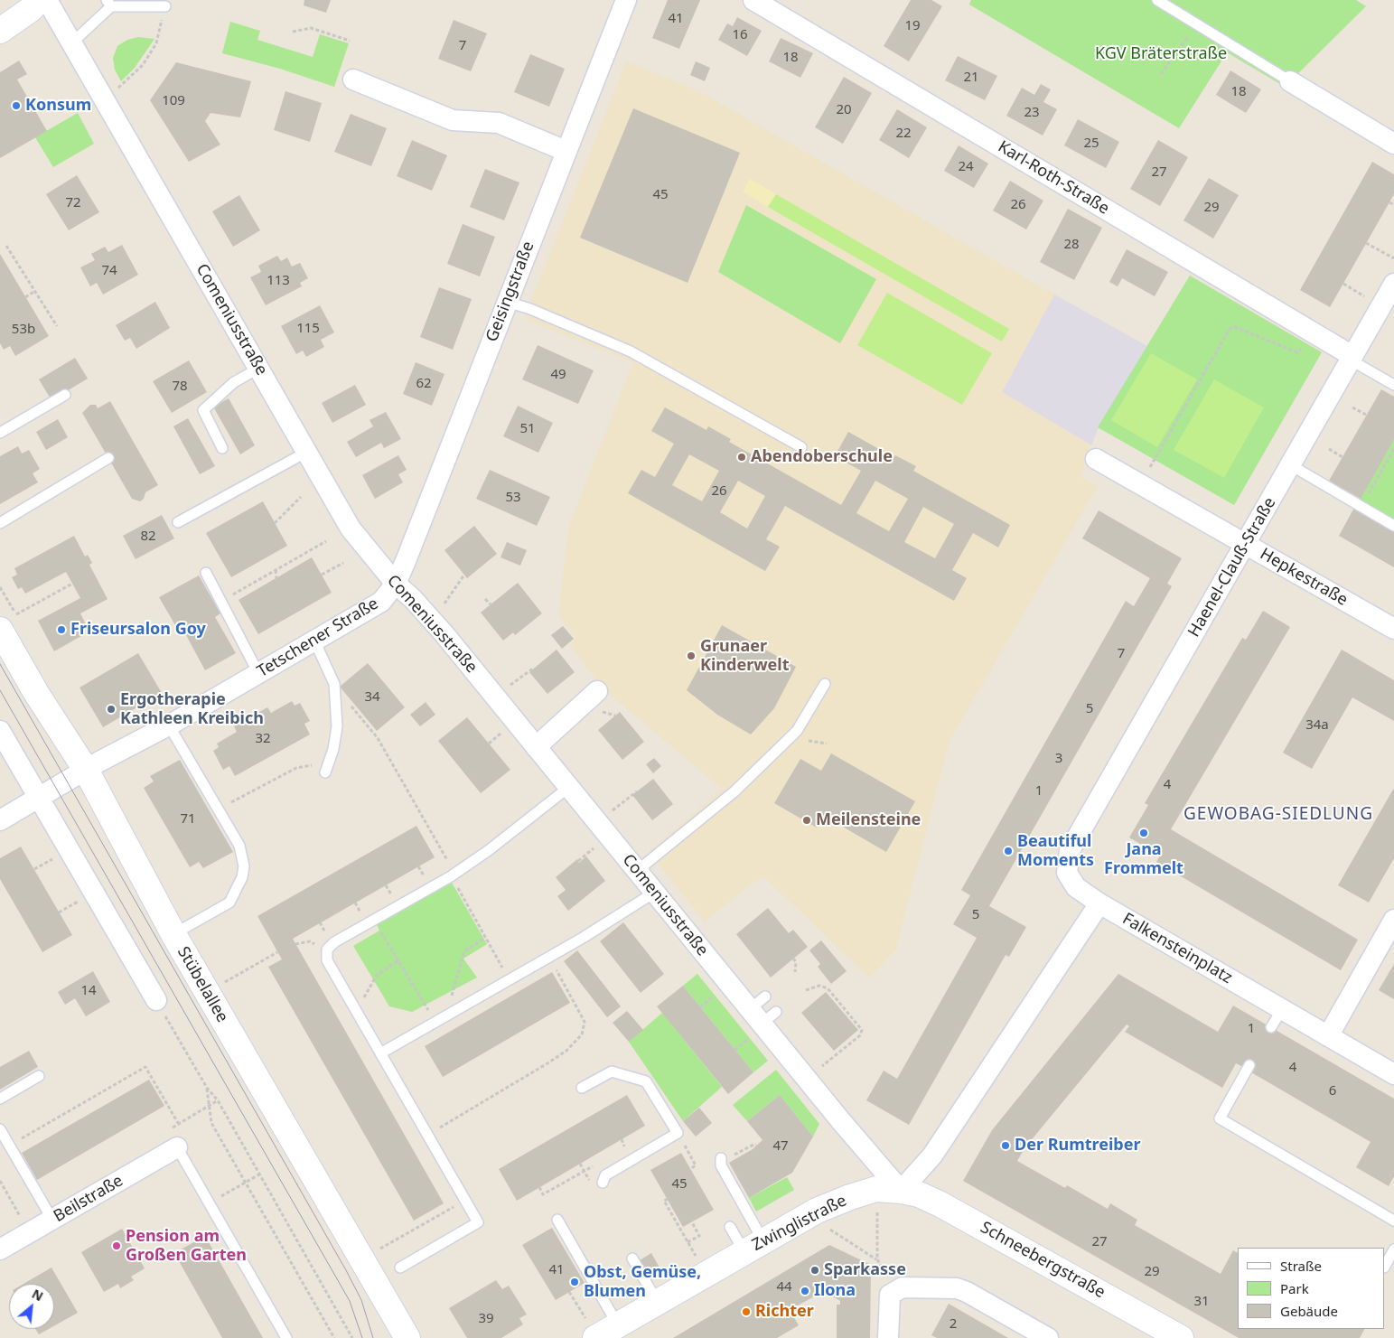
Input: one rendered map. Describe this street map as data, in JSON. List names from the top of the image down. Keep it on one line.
{"streets":{"street":["Karl-Roth-Straße","Geisingstraße","Comeniusstraße","Haenel-Clauß-Straße","Hepkestraße","Tetschener Straße","Falkensteinplatz","Stübelallee","Beilstraße","Zwinglistraße","Schneebergstraße"]},"crossings":[["Karl-Roth-Straße","Haenel-Clauß-Straße"],["Geisingstraße","Comeniusstraße"],["Geisingstraße","Tetschener Straße"],["Comeniusstraße","Tetschener Straße"],["Comeniusstraße","Zwinglistraße"],["Comeniusstraße","Schneebergstraße"],["Haenel-Clauß-Straße","Hepkestraße"],["Haenel-Clauß-Straße","Falkensteinplatz"],["Tetschener Straße","Stübelallee"],["Zwinglistraße","Schneebergstraße"]],"districts":["GEWOBAG-SIEDLUNG"],"parks":["KGV Bräterstraße"],"places":["Konsum","Abendoberschule","Friseursalon Goy","Grunaer Kinderwelt","Ergotherapie Kathleen Kreibich","Meilensteine","Jana Frommelt","Beautiful Moments","Der Rumtreiber","Pension am Großen Garten","Sparkasse","Obst, Gemüse, Blumen","Ilona","Richter"],"house_numbers":["41","19","16","7","18","21","18","109","20","23","22","25","24","27","45","72","26","29","28","74","113","115","53b","49","62","78","51","26","53","82","7","34","5","34a","32","3","4","1","71","5","14","1","4","6","47","45","27","41","29","44","31","39","2"],"legend":["Straße","Park","Gebäude"],"north":"top right"}
